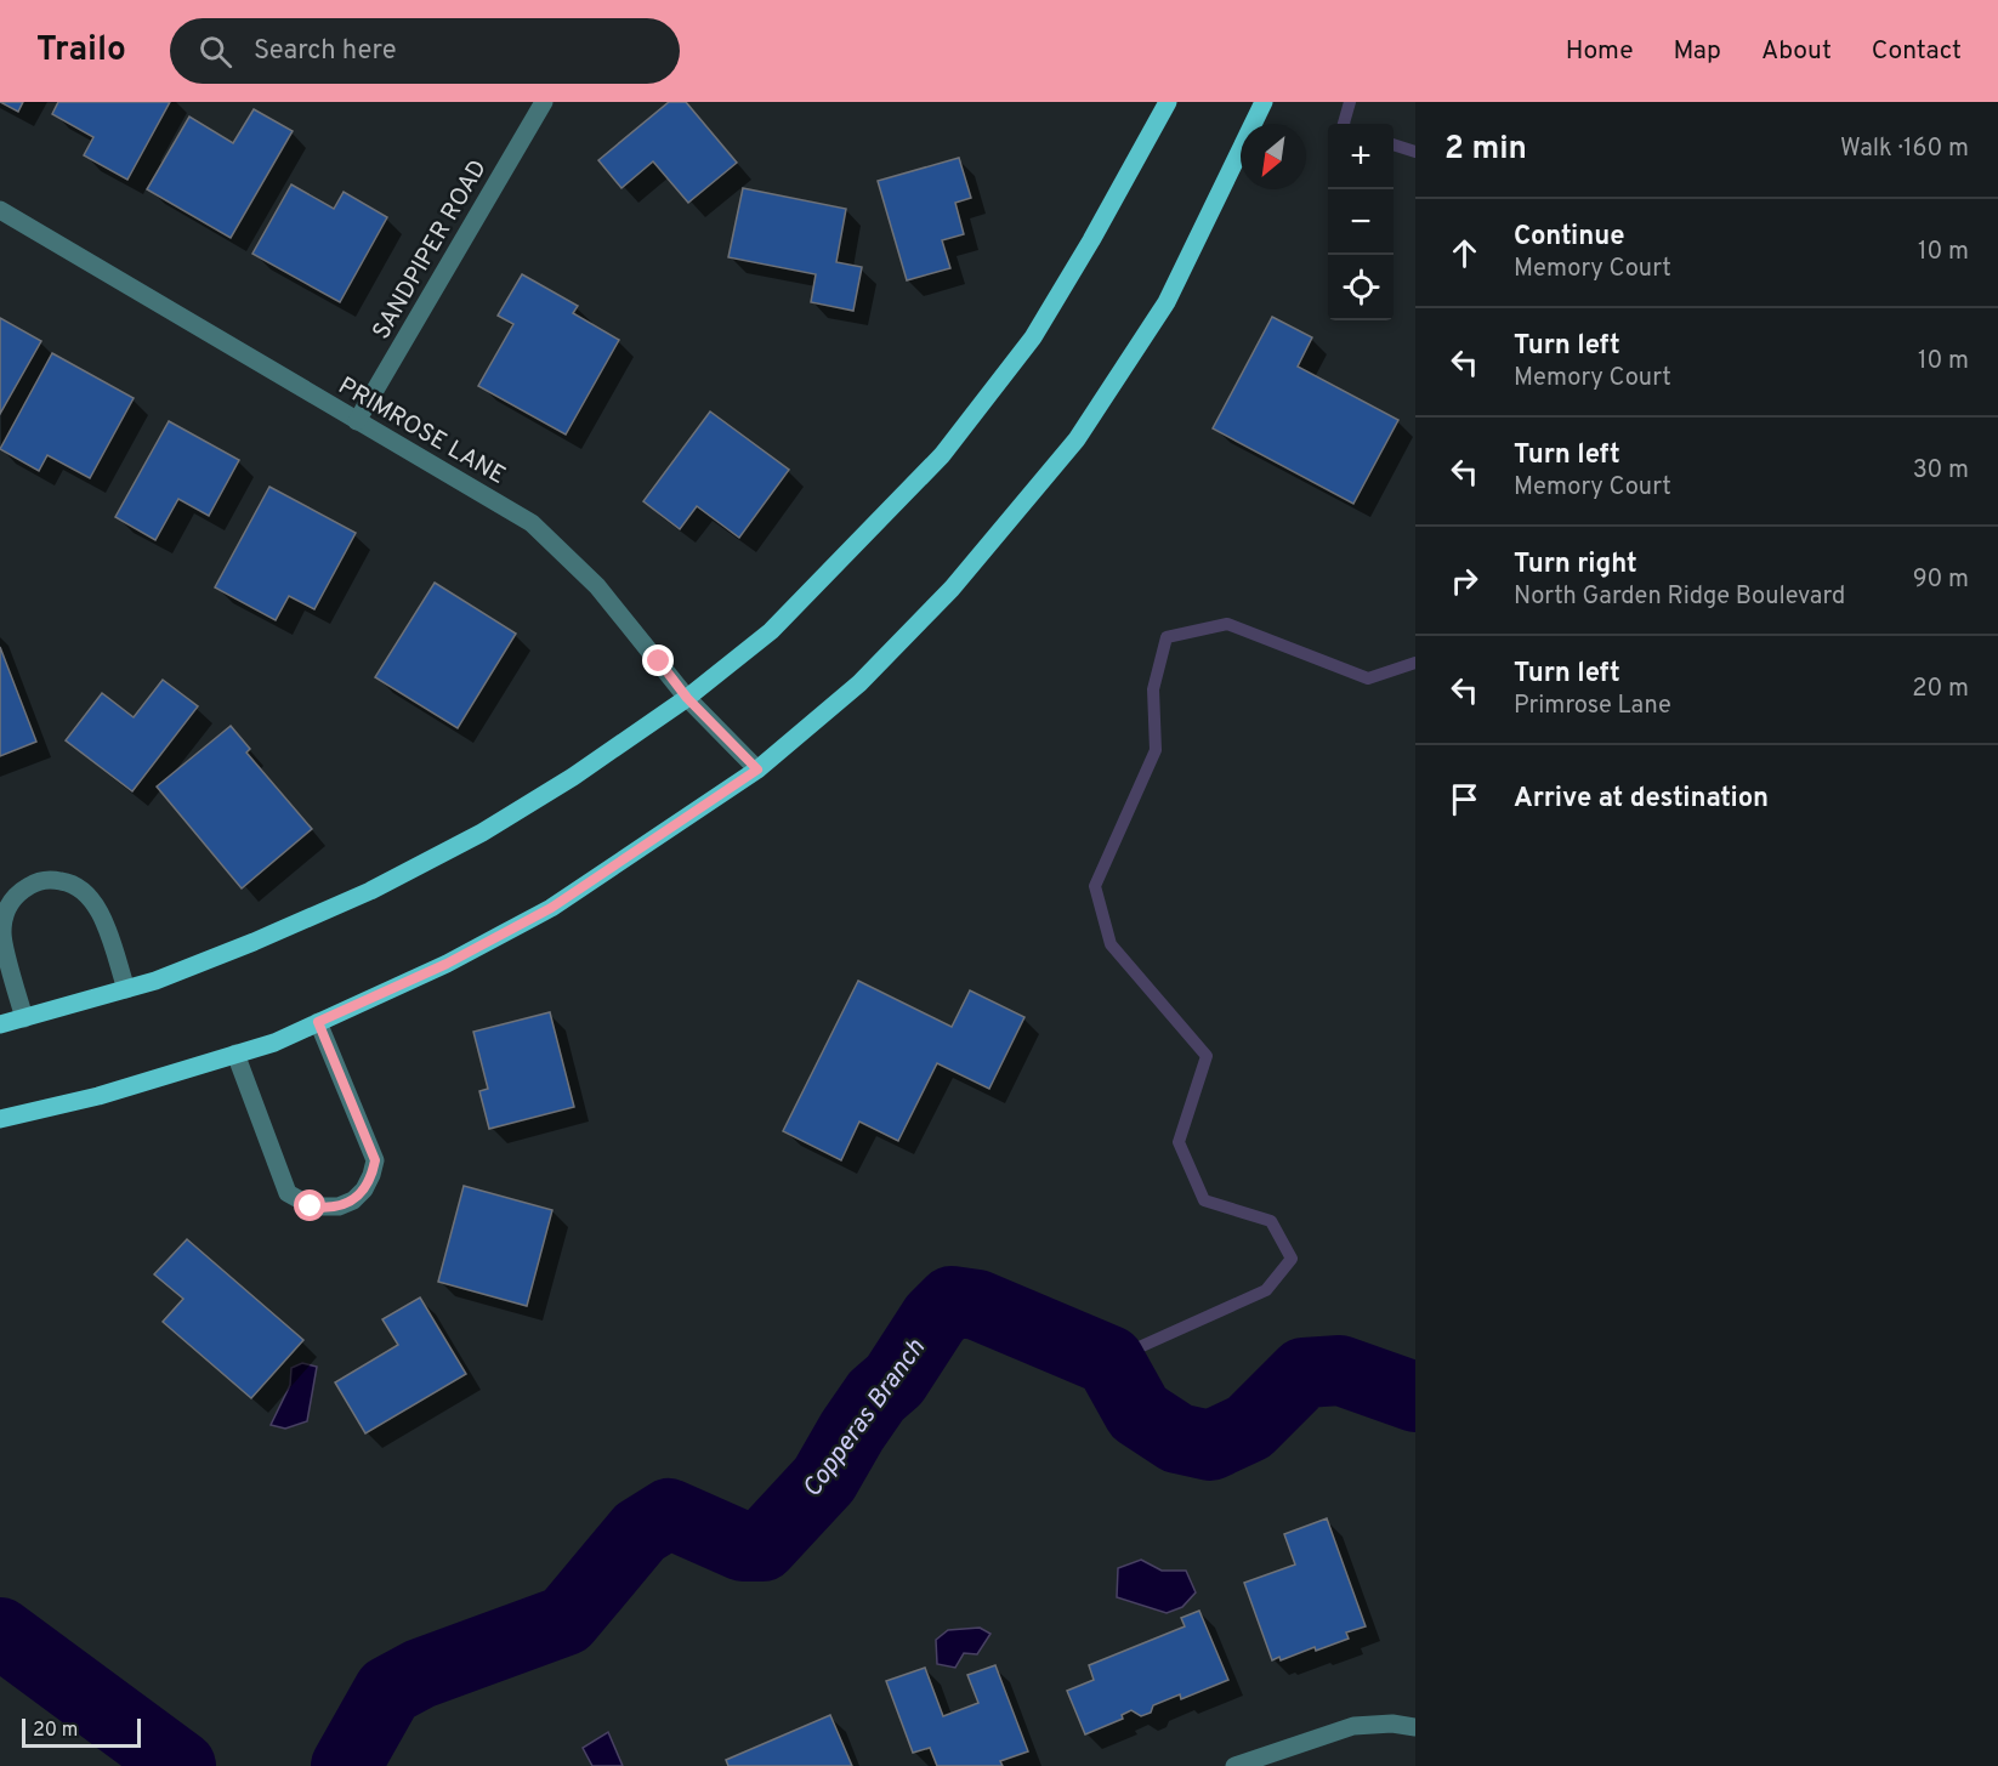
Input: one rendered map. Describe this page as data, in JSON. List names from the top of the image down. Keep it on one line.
{"streets":{"street":["SANDPIPER ROAD","PRIMROSE LANE"]},"crossings":[["SANDPIPER ROAD","PRIMROSE LANE"]],"water":["Copperas Branch"],"scale_bar":"20 m","north":"bottom left","page":{"header":"Trailo","search":"Search here","nav":["Home","Map","About","Contact"],"heading":["2 min","Walk · 160 m"],"map_buttons":["+","−"],"list":[["Continue","Memory Court","10 m"],["Turn left","Memory Court","10 m"],["Turn left","Memory Court","30 m"],["Turn right","North Garden Ridge Boulevard","90 m"],["Turn left","Primrose Lane","20 m"],"Arrive at destination"],"scale":"20 m"}}
